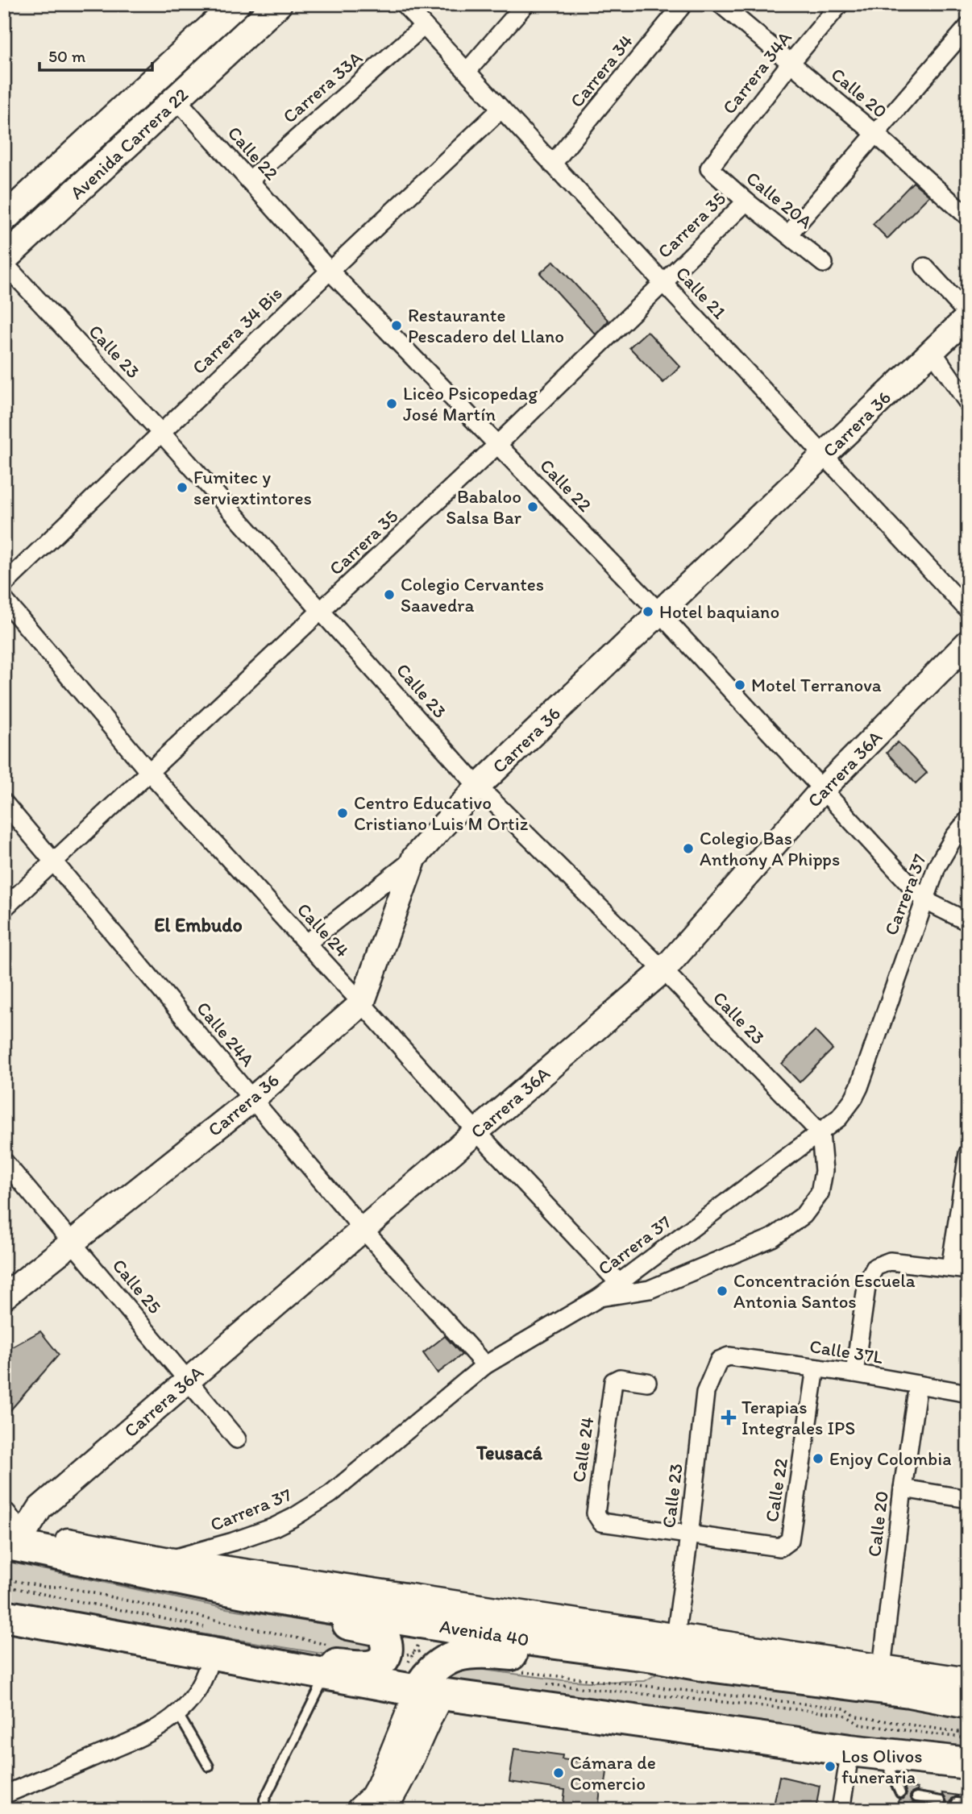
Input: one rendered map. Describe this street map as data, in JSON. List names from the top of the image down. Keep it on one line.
{"streets":{"highway":["Avenida 40"],"main road":["Avenida Carrera 22"],"street":["Carrera 34","Carrera 34A","Carrera 33A","Calle 20","Calle 22","Calle 20A","Carrera 35","Calle 21","Carrera 34 Bis","Calle 23","Carrera 36","Carrera 36A","Carrera 37","Calle 24","Calle 24A","Calle 25","Calle 37L"]},"crossings":[["Carrera 34","Calle 21"],["Carrera 34A","Calle 20"],["Carrera 34A","Calle 20A"],["Carrera 33A","Calle 22"],["Carrera 33A","Calle 21"],["Calle 20","Calle 37L"],["Calle 20","Avenida 40"],["Avenida Carrera 22","Calle 22"],["Calle 22","Carrera 35"],["Calle 22","Carrera 34 Bis"],["Calle 22","Calle 23"],["Calle 22","Carrera 36"],["Calle 22","Carrera 36A"],["Calle 22","Carrera 37"],["Calle 22","Calle 24"],["Calle 22","Calle 37L"],["Calle 20A","Carrera 35"],["Carrera 35","Calle 21"],["Carrera 35","Calle 23"],["Carrera 35","Calle 24"],["Carrera 35","Calle 24A"],["Calle 21","Carrera 34 Bis"],["Calle 21","Carrera 36"],["Carrera 34 Bis","Calle 23"],["Calle 23","Carrera 36"],["Calle 23","Carrera 36A"],["Calle 23","Carrera 37"],["Calle 23","Calle 24"],["Calle 23","Calle 37L"],["Calle 23","Avenida 40"],["Carrera 36","Calle 24"],["Carrera 36","Calle 24A"],["Carrera 36","Calle 25"],["Carrera 36A","Calle 24"],["Carrera 36A","Calle 24A"],["Carrera 36A","Calle 25"],["Carrera 36A","Avenida 40"],["Carrera 37","Calle 24"],["Carrera 37","Calle 24A"],["Carrera 37","Avenida 40"]],"districts":["El Embudo","Teusacá"],"places":{"other":["Restaurante Pescadero del Llano","Liceo Psicopedag José Martín","Fumitec y serviextintores","Babaloo Salsa Bar","Colegio Cervantes Saavedra","Hotel baquiano","Motel Terranova","Centro Educativo Cristiano Luis M Ortiz","Colegio Bas Anthony A Phipps","Concentración Escuela Antonia Santos","Enjoy Colombia","Los Olivos funeraria","Cámara de Comercio"],"health":["Terapias Integrales IPS"]},"scale_bar":"50 m"}
